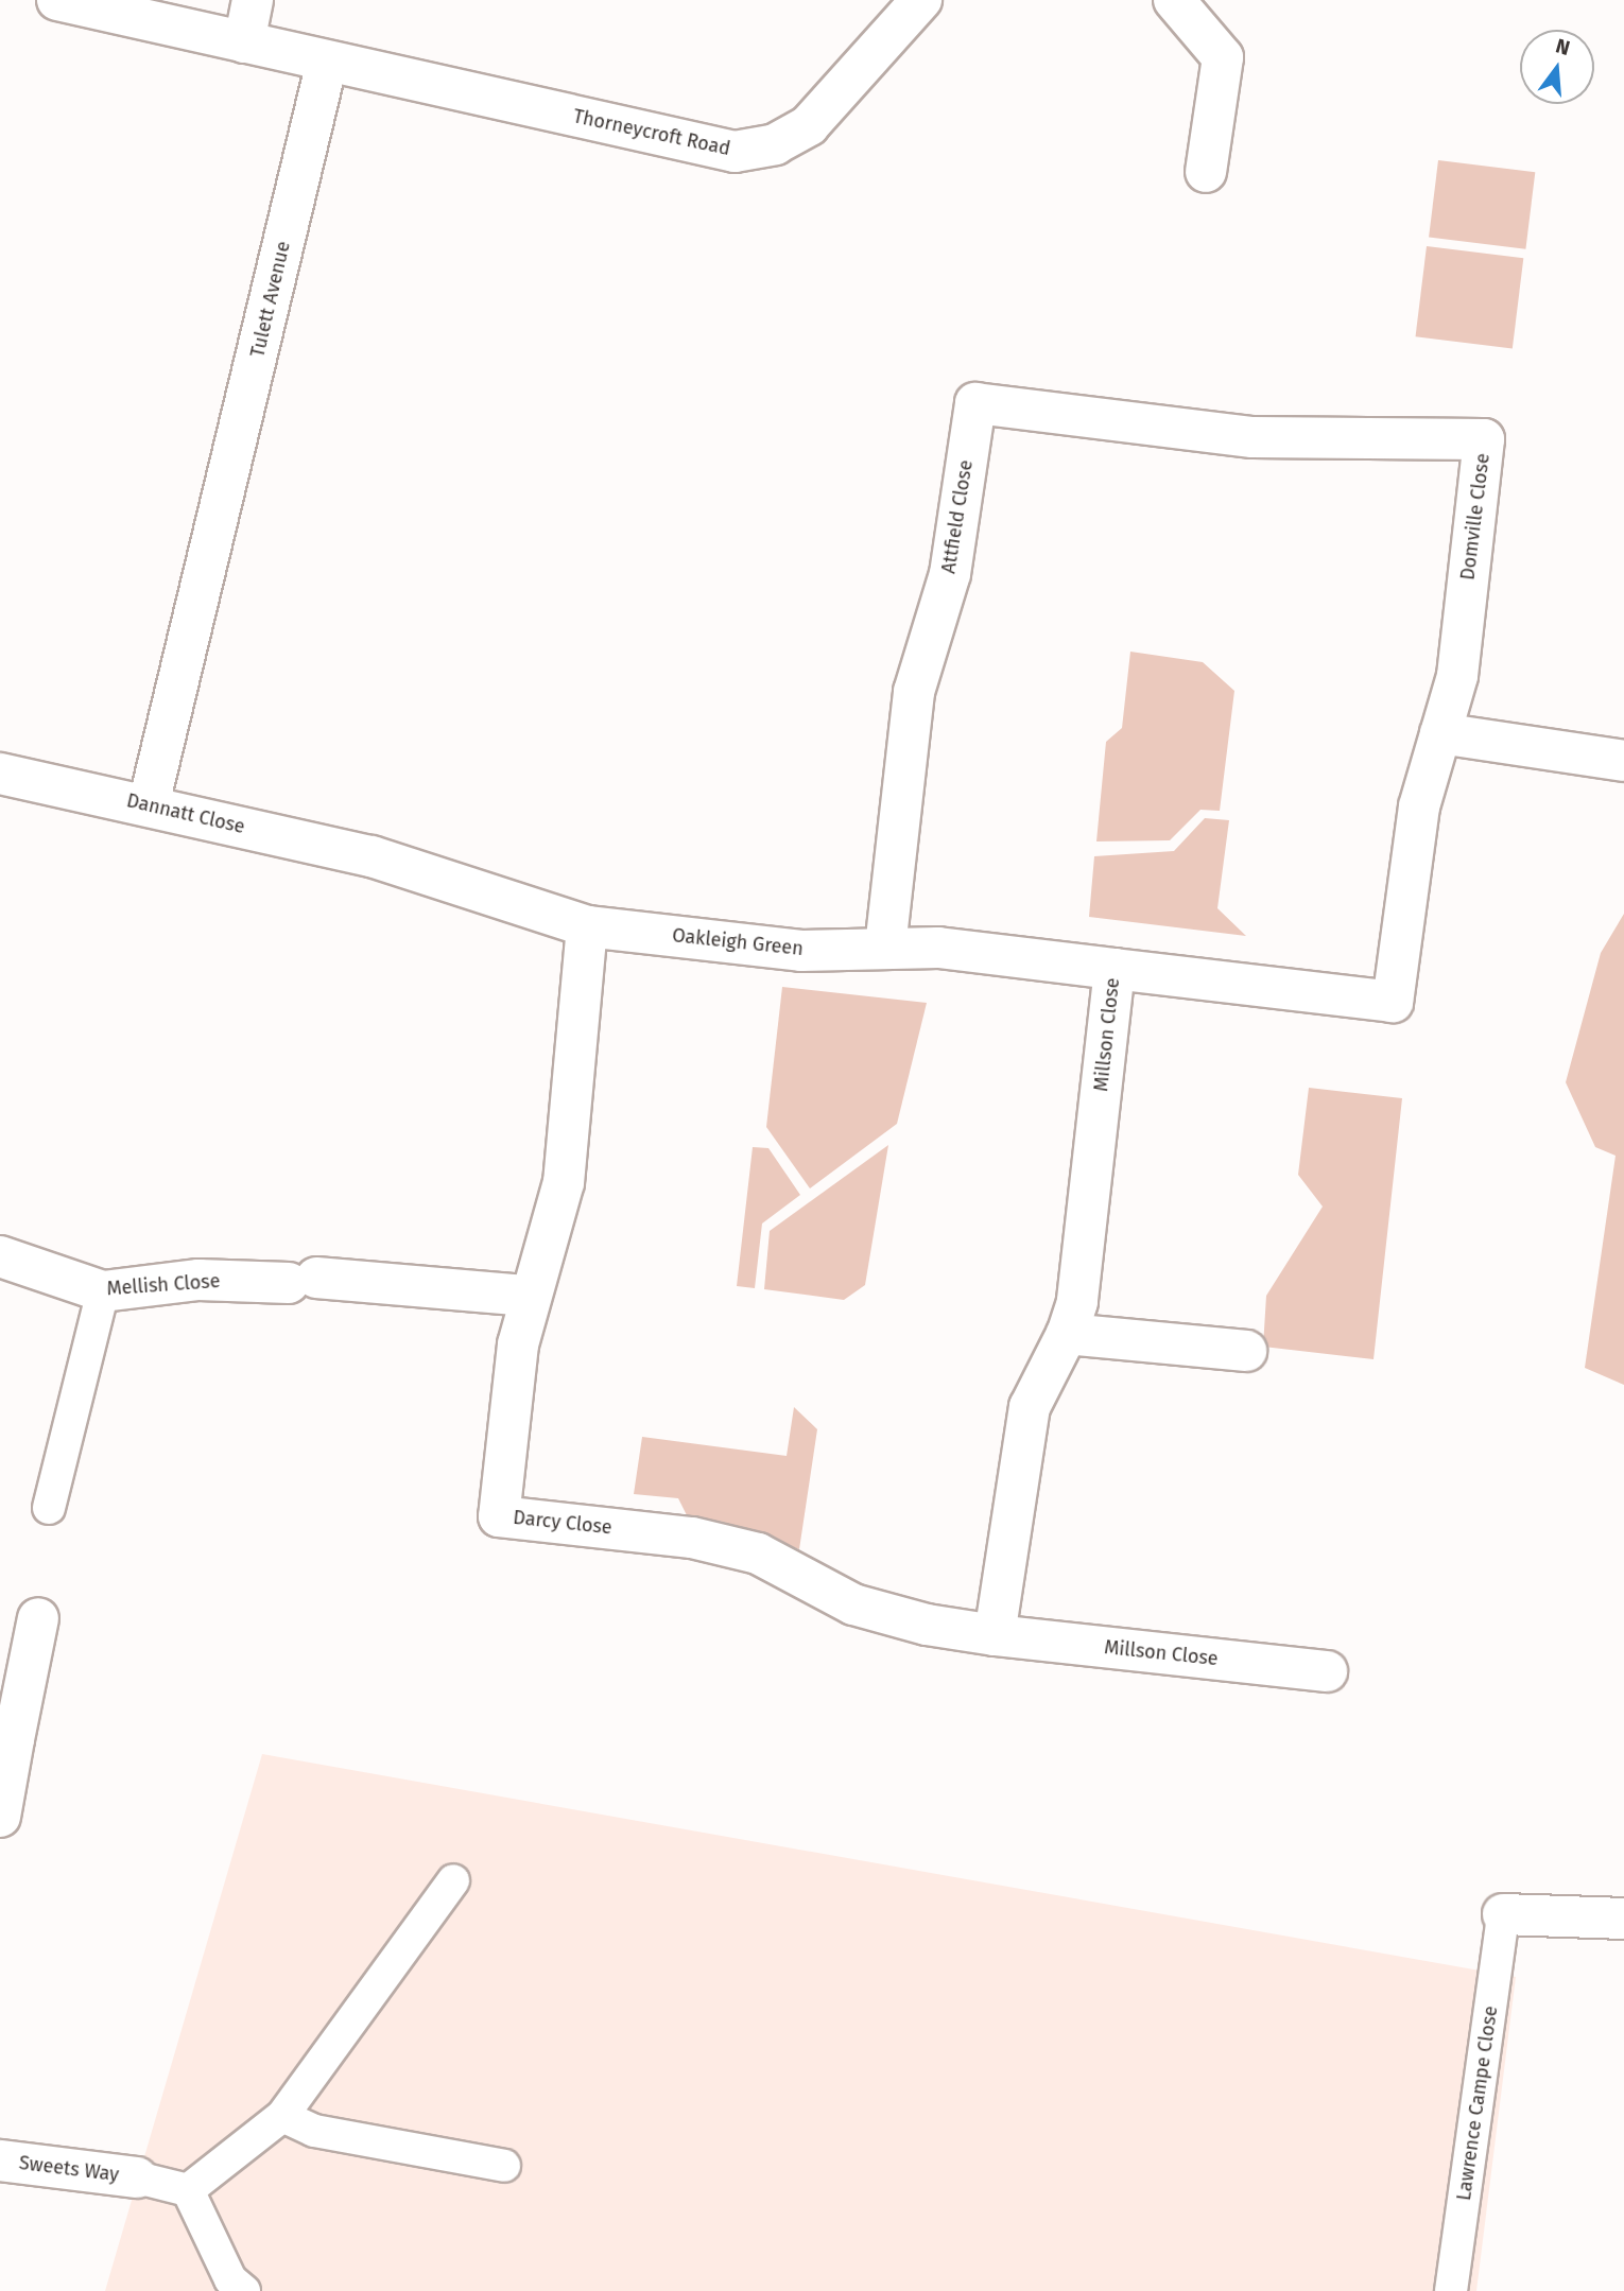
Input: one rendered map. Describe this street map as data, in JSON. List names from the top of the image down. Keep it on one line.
{"streets":{"street":["Thorneycroft Road","Tulett Avenue","Attfield Close","Domville Close","Dannatt Close","Oakleigh Green","Millson Close","Mellish Close","Darcy Close","Sweets Way"],"lane":["Lawrence Campe Close"]},"crossings":[["Thorneycroft Road","Tulett Avenue"],["Tulett Avenue","Dannatt Close"],["Attfield Close","Domville Close"],["Attfield Close","Oakleigh Green"],["Domville Close","Millson Close"],["Dannatt Close","Oakleigh Green"],["Oakleigh Green","Millson Close"],["Oakleigh Green","Darcy Close"],["Millson Close","Darcy Close"],["Mellish Close","Darcy Close"]],"north":"top"}
